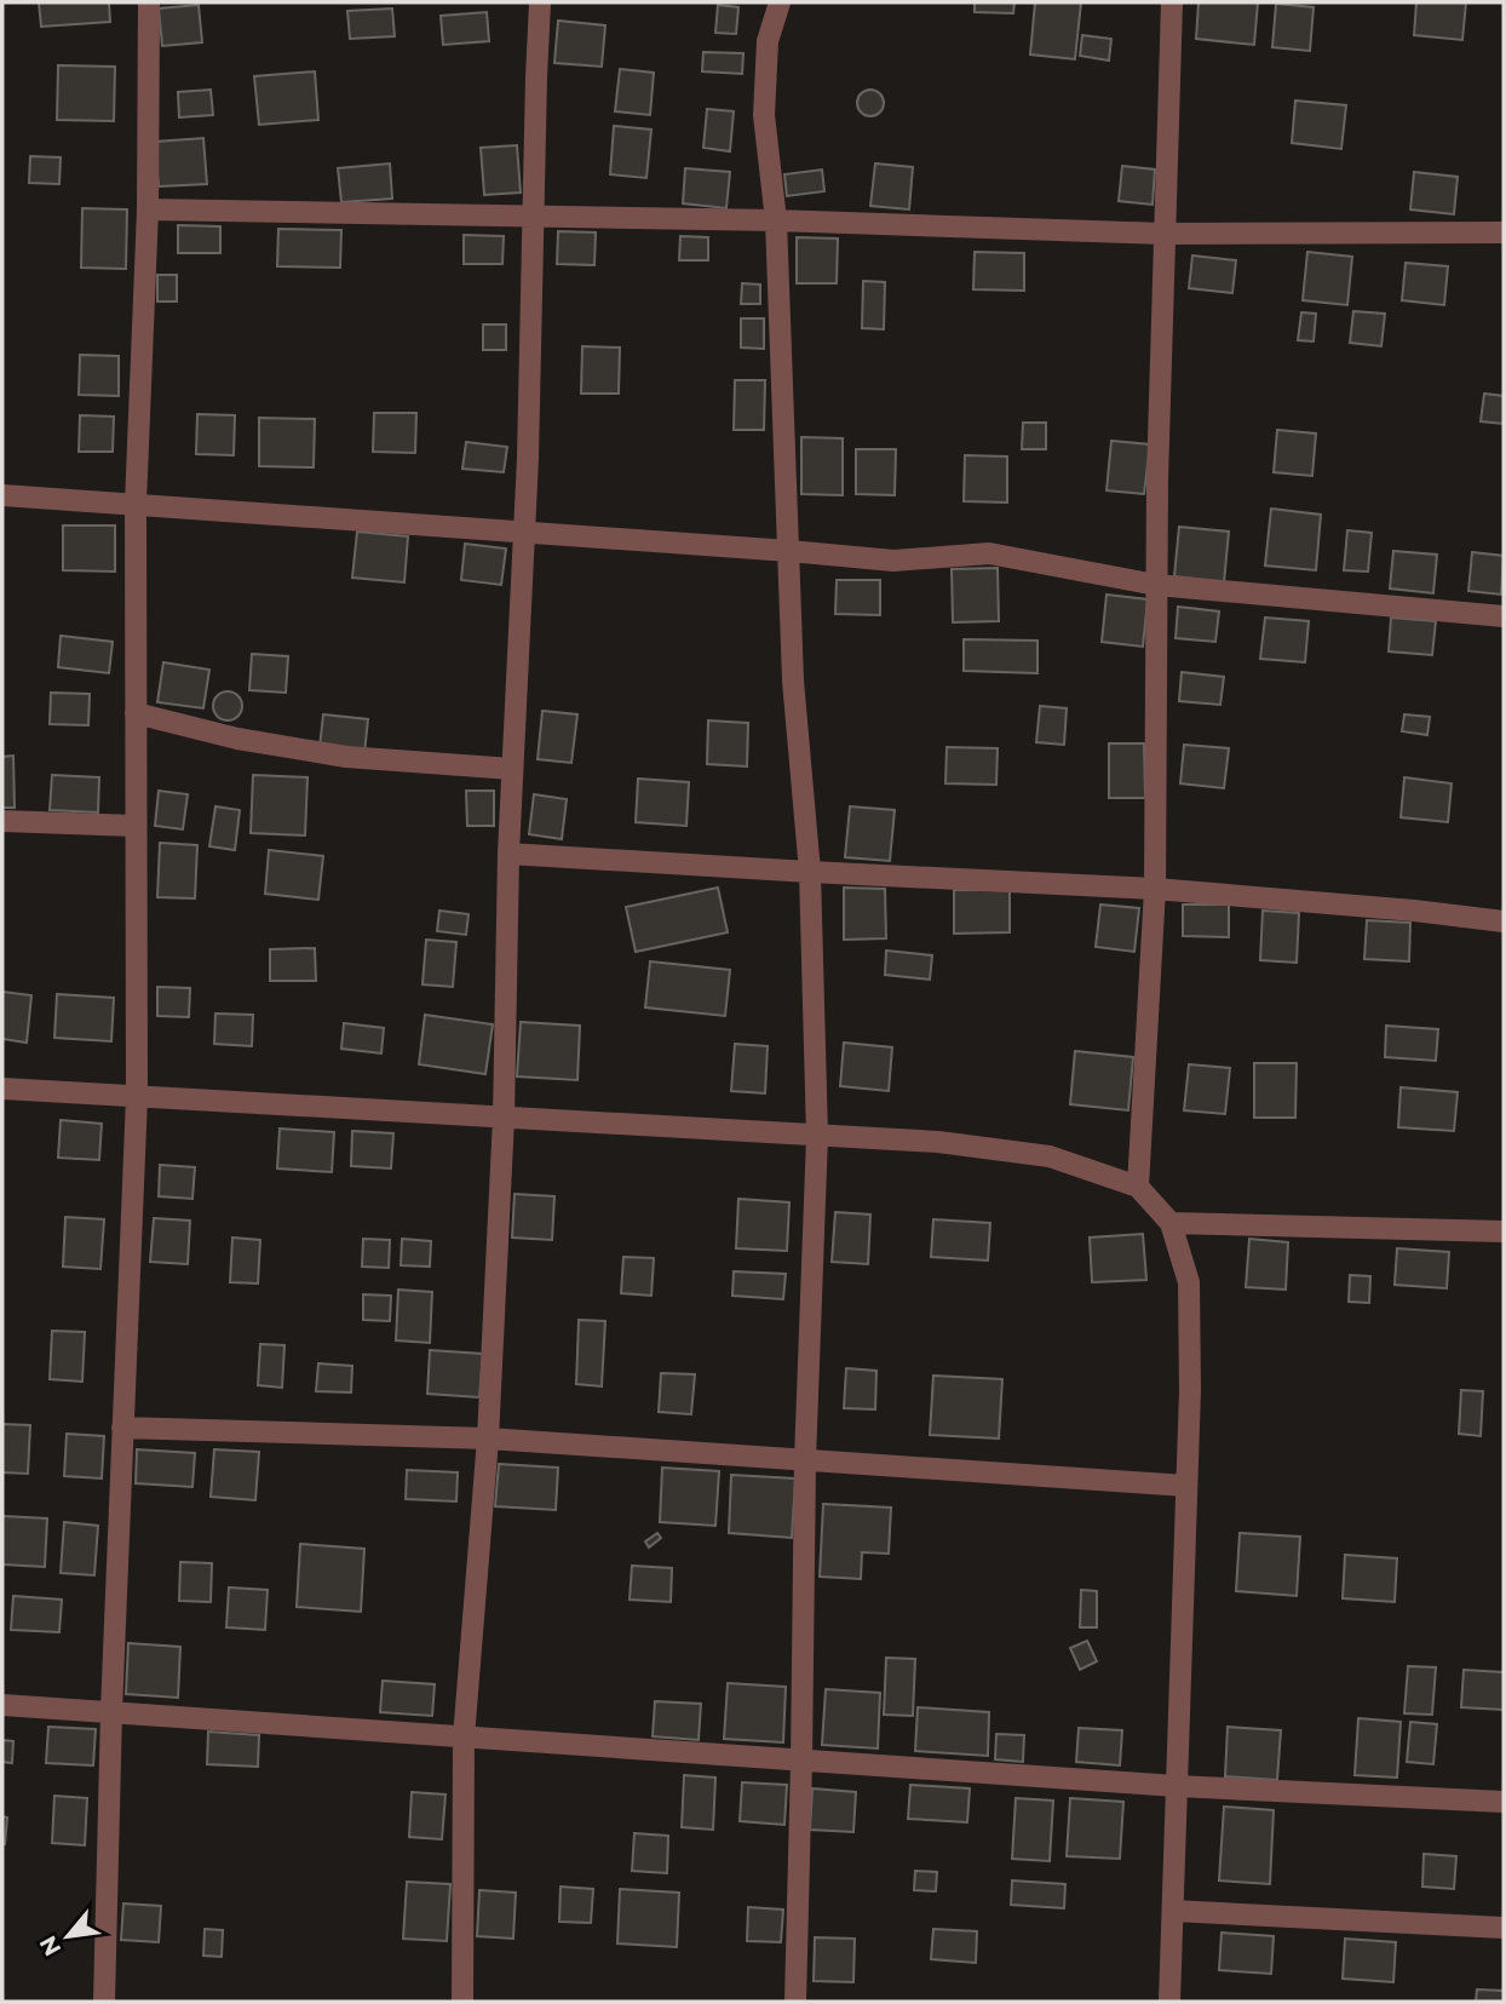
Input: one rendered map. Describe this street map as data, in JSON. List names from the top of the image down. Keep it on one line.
{"north":"bottom left"}
